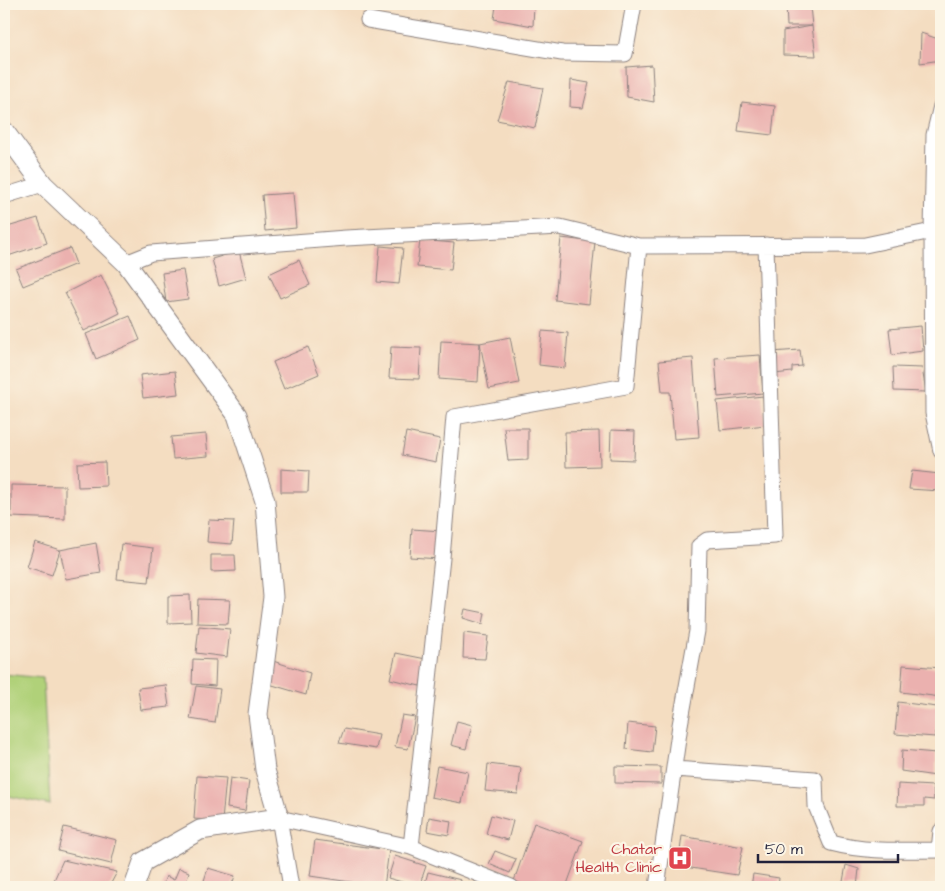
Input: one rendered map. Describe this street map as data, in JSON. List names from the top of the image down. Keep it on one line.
{"places":{"hospital":["Chatar Health Clinic"]},"scale_bar":"50 m"}
